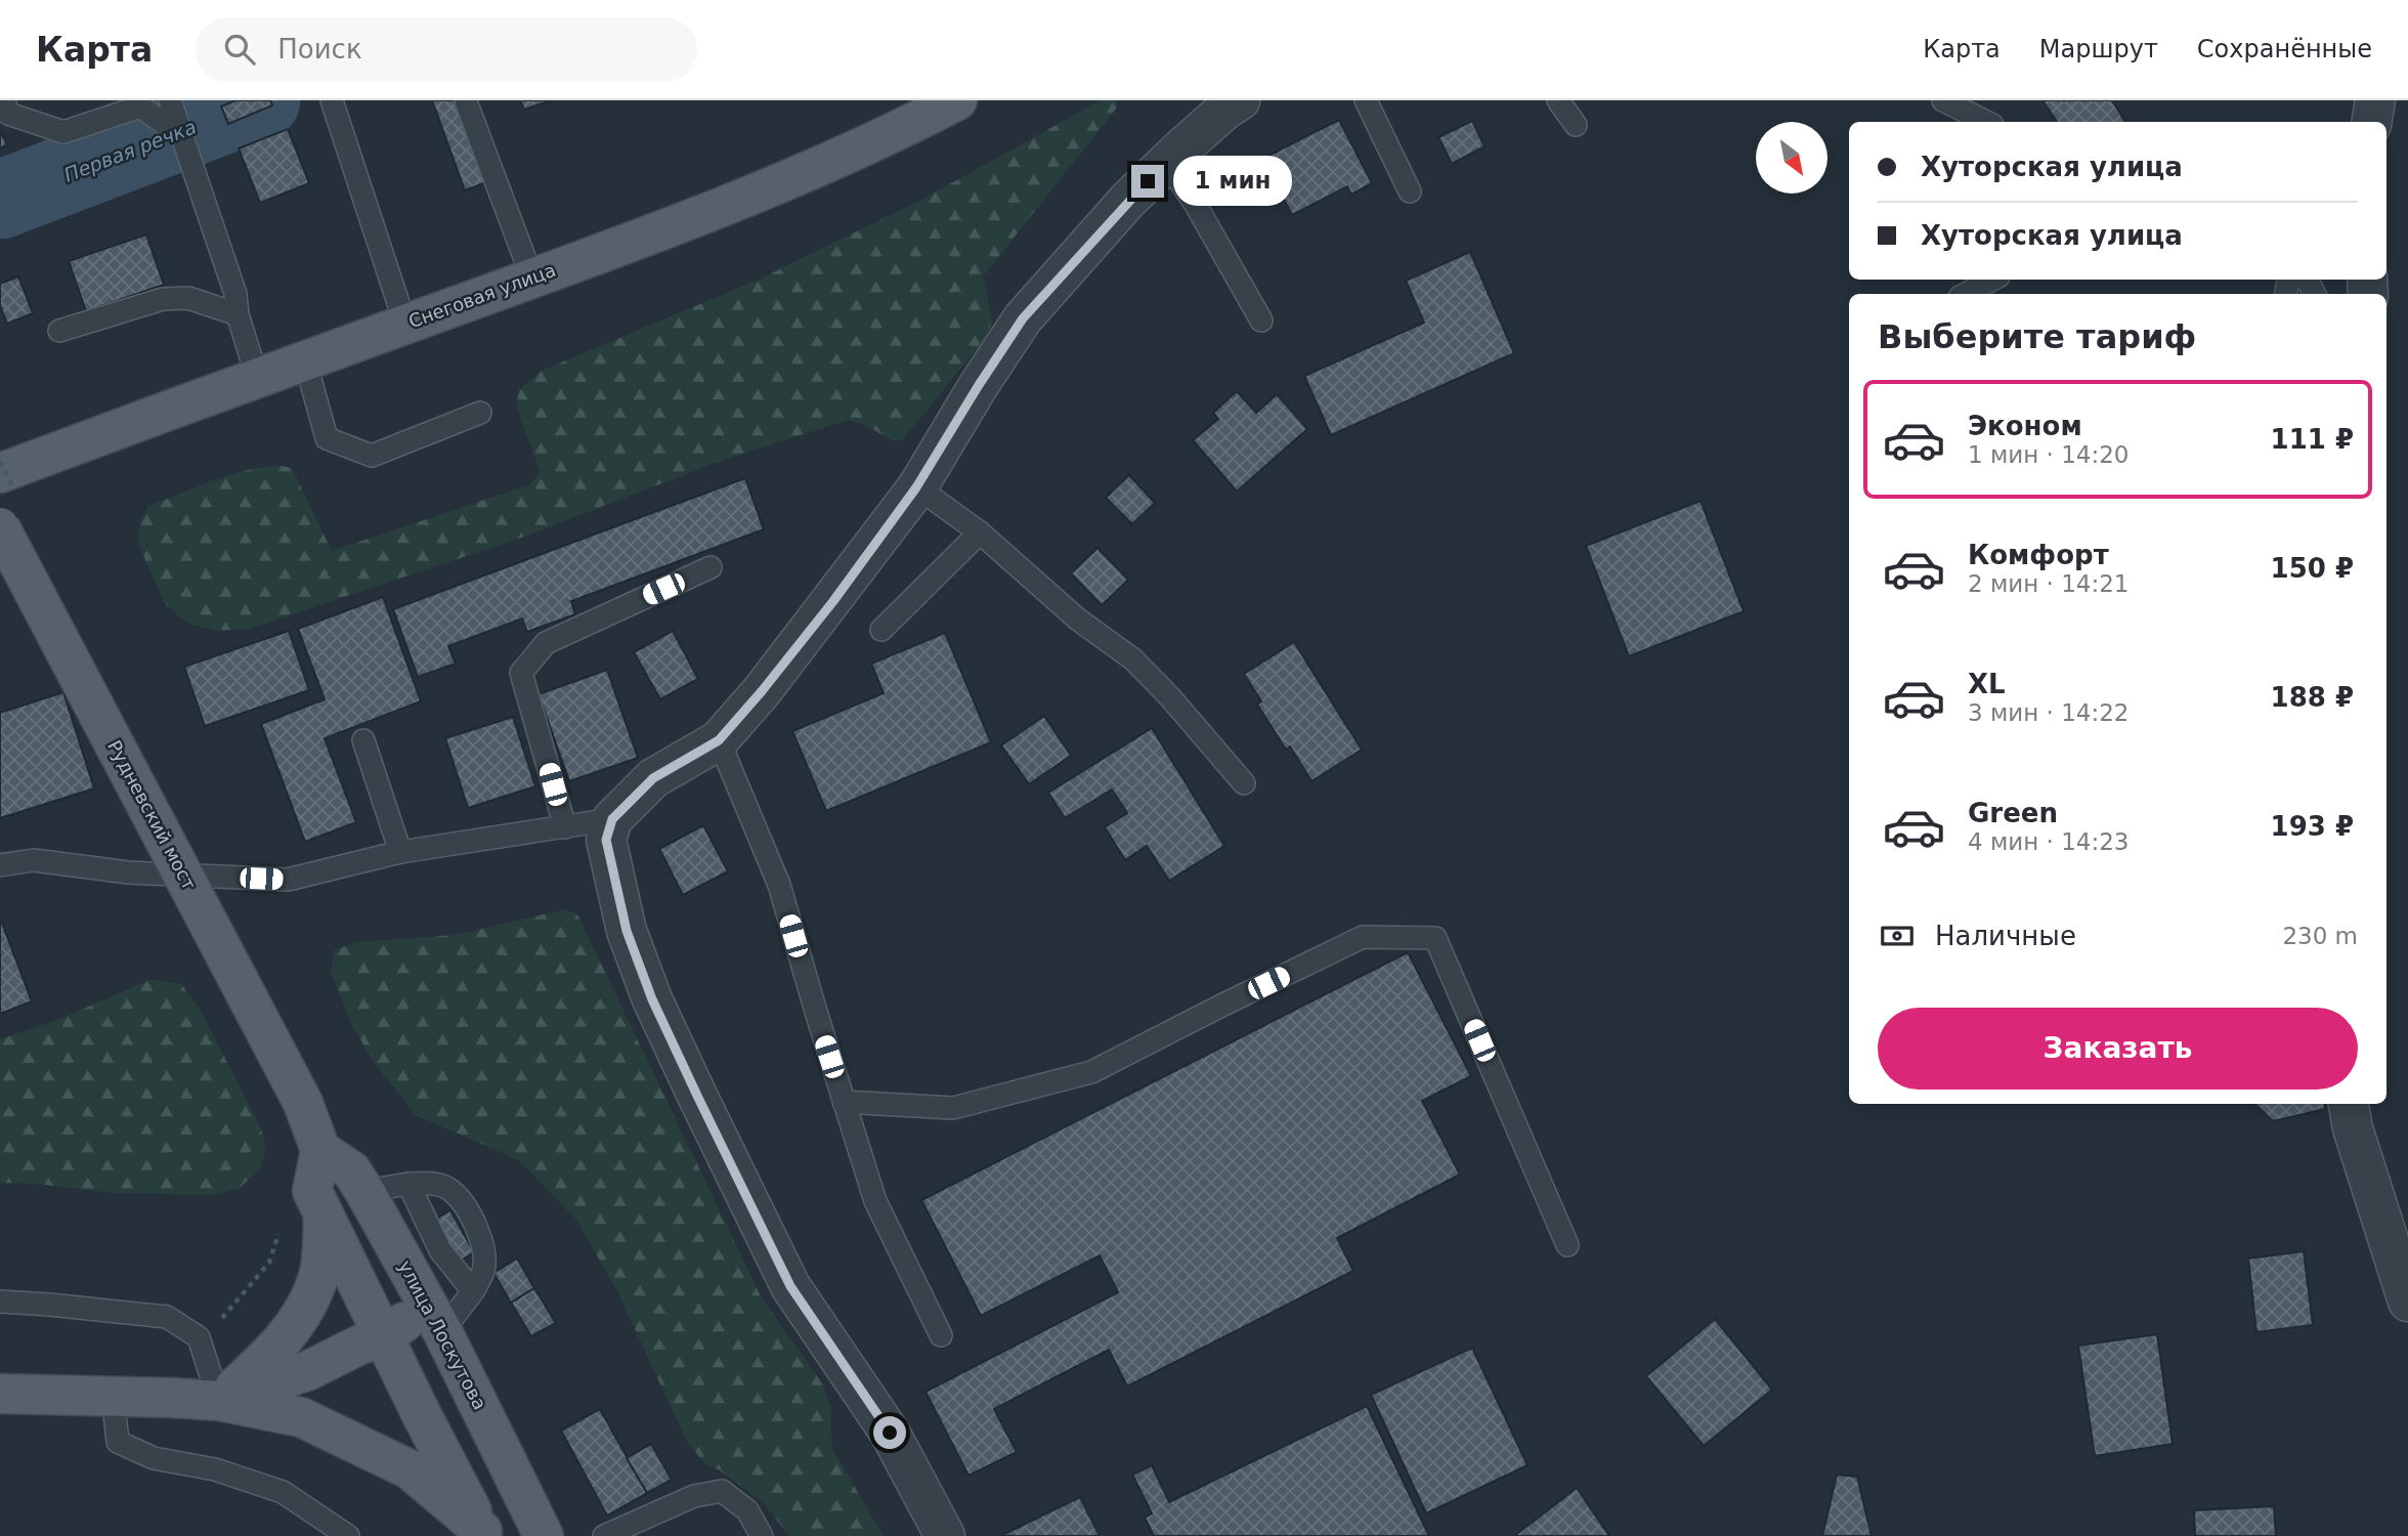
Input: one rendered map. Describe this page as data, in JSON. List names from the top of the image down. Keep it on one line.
{"streets":{"main road":["Снеговая улица","Рудневский мост","улица Лоскутова"]},"crossings":[["Рудневский мост","улица Лоскутова"]],"water":["Первая речка"],"north":"bottom right","page":{"header":"Карта","search":"Поиск","nav":["Карта","Маршрут","Сохранённые"],"banner":["Хуторская улица","Хуторская улица"],"bubble":"1 мин","heading":"Выберите тариф","list":[{"name":"Эконом","note":"1 мин · 14:20","value":"111 ₽"},{"name":"Комфорт","note":"2 мин · 14:21","value":"150 ₽"},{"name":"XL","note":"3 мин · 14:22","value":"188 ₽"},{"name":"Green","note":"4 мин · 14:23","value":"193 ₽"}],"pay":["Наличные","230 m"],"buttons":"Заказать"}}
